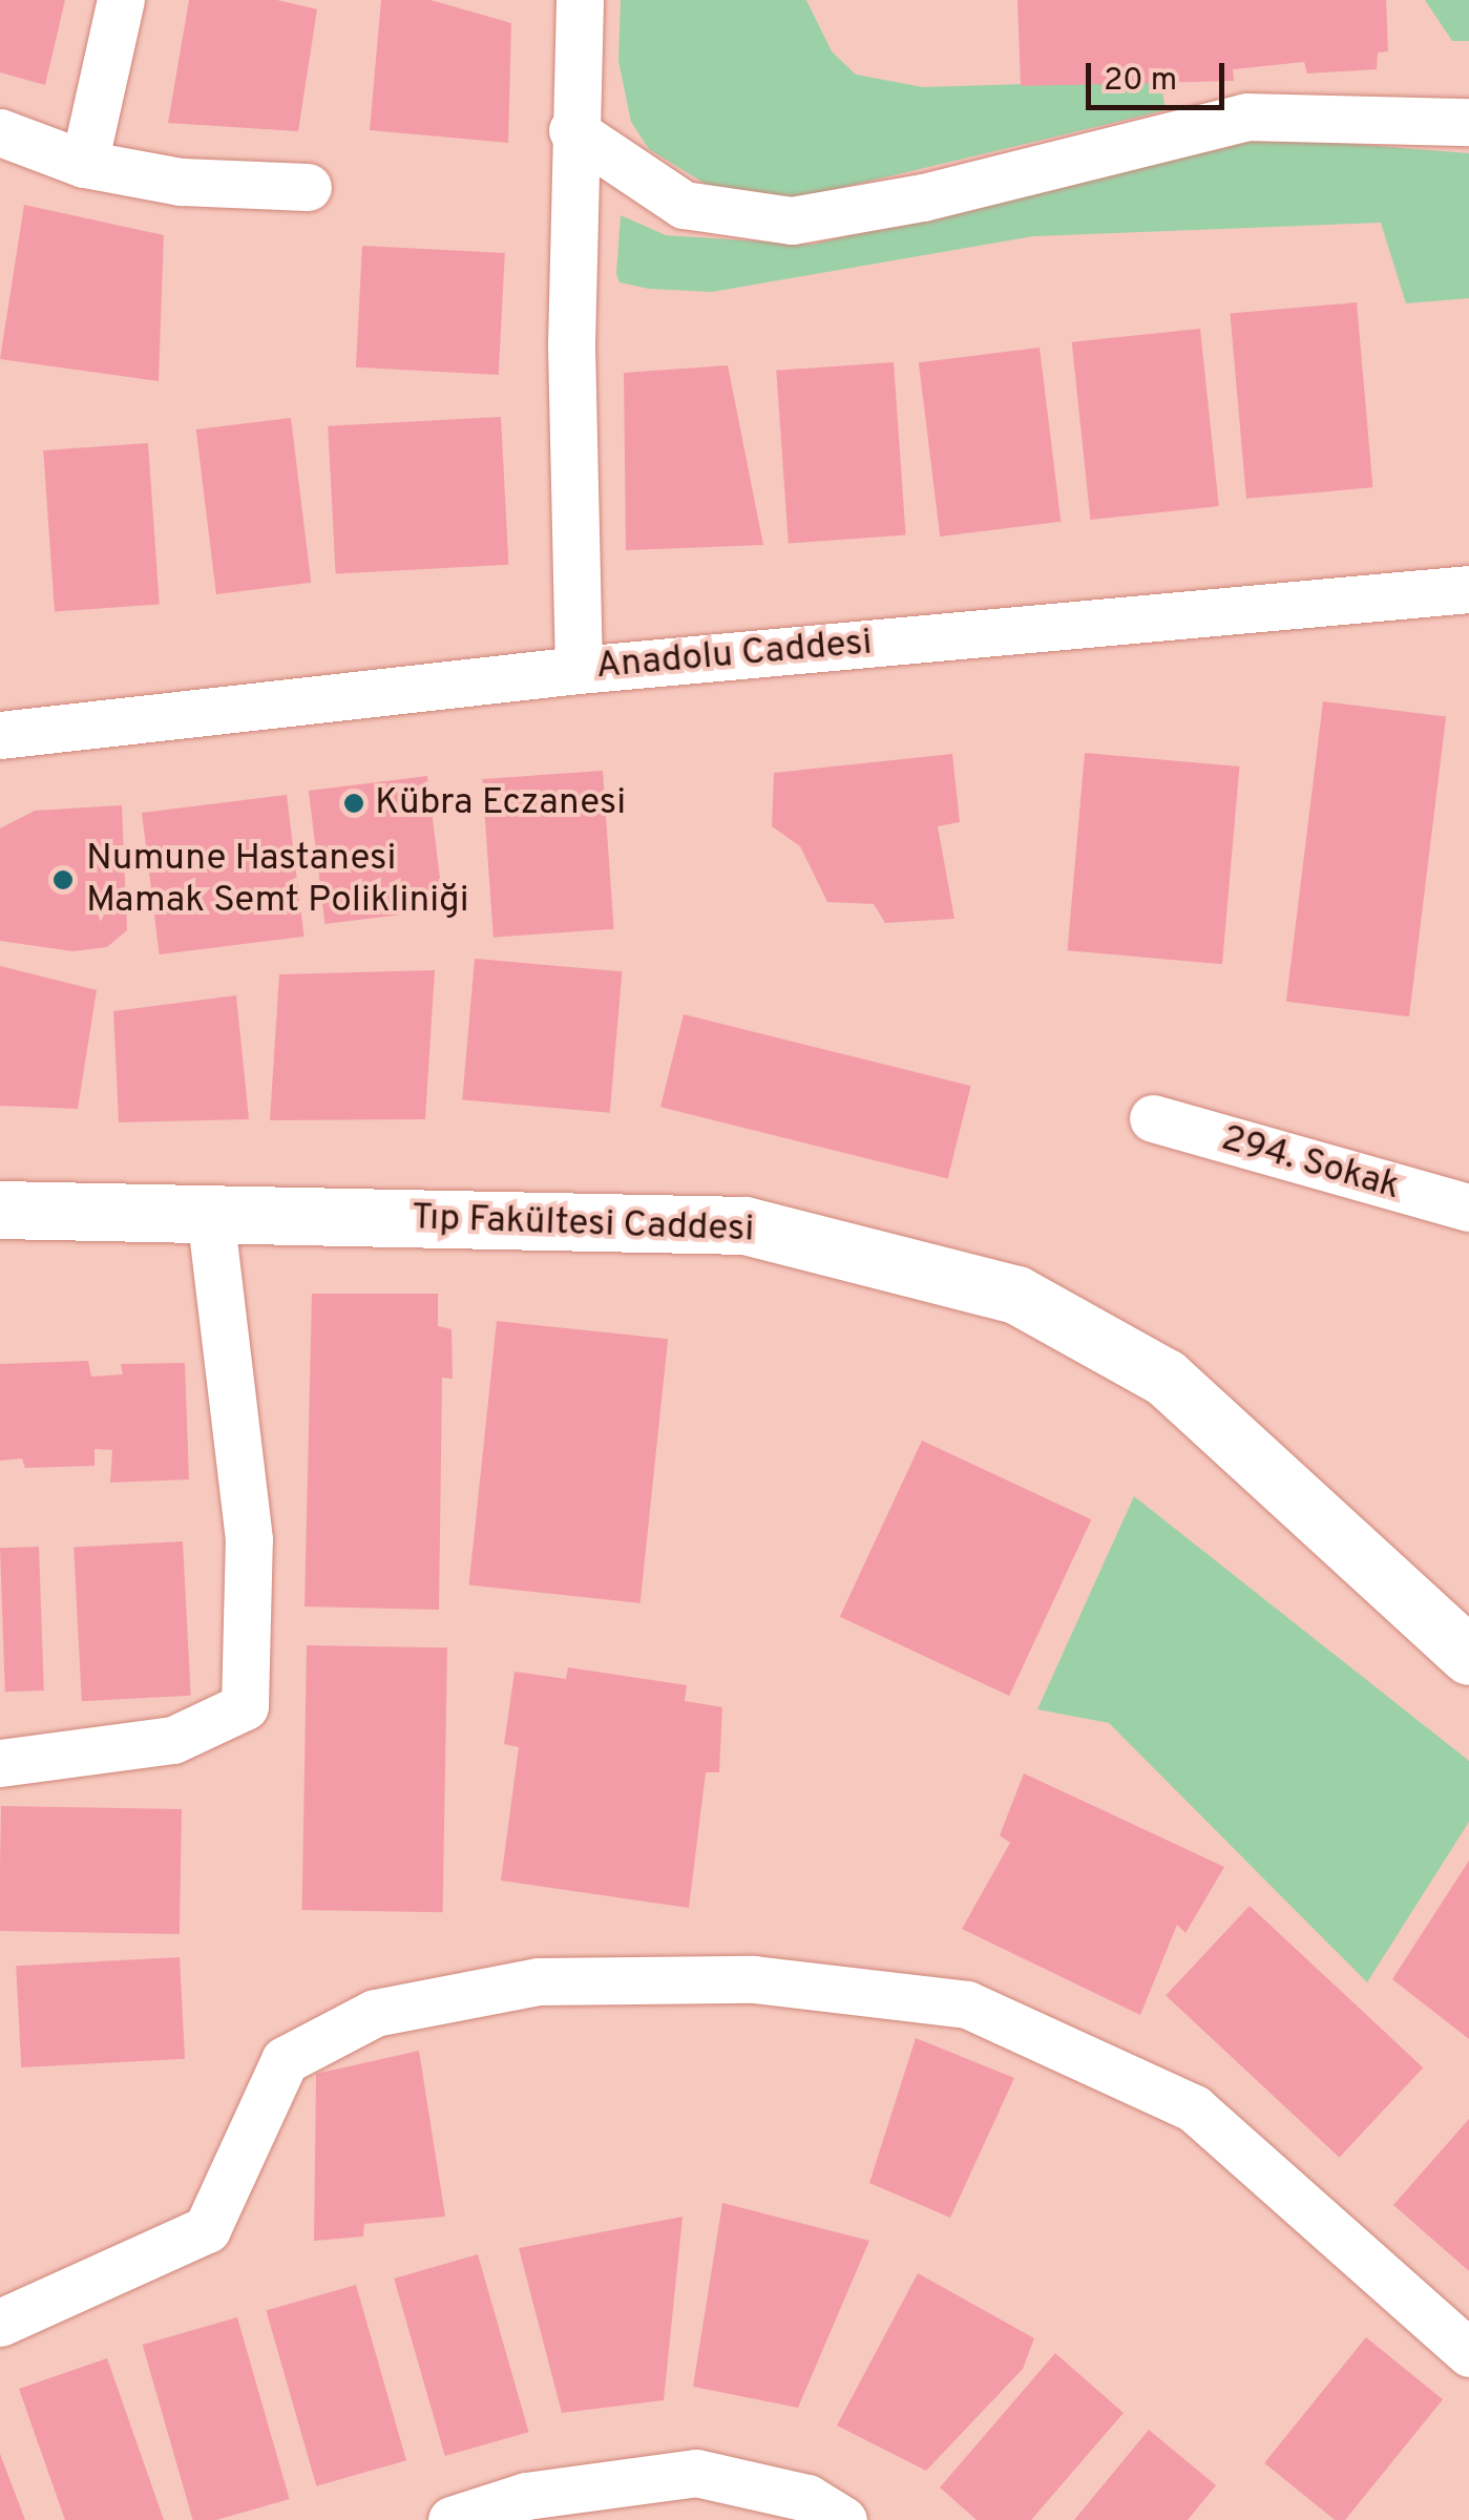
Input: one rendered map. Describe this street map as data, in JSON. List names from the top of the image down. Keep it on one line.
{"streets":{"main road":["Tıp Fakültesi Caddesi"],"street":["Anadolu Caddesi","294. Sokak"]},"places":["Kübra Eczanesi","Numune Hastanesi Mamak Semt Polikliniği"],"scale_bar":"20 m"}
